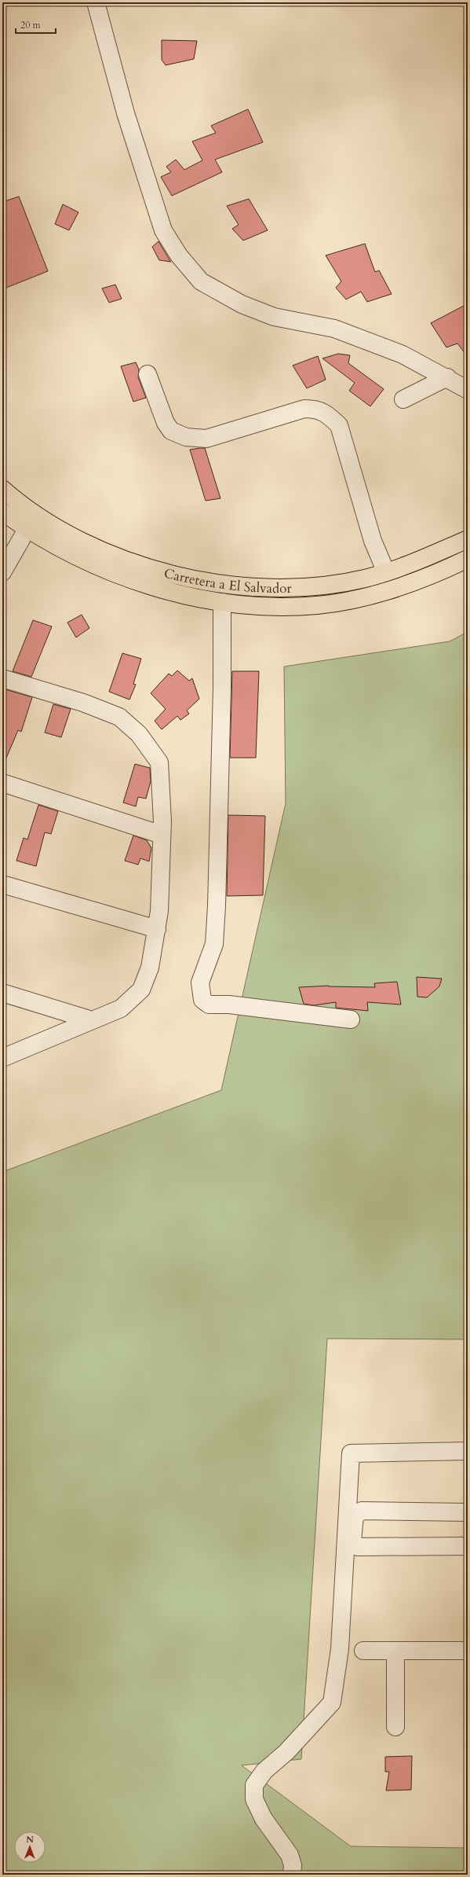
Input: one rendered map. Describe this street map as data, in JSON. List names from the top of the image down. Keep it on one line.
{"streets":{"highway":["Carretera a El Salvador"]},"scale_bar":"20 m","north":"top"}
